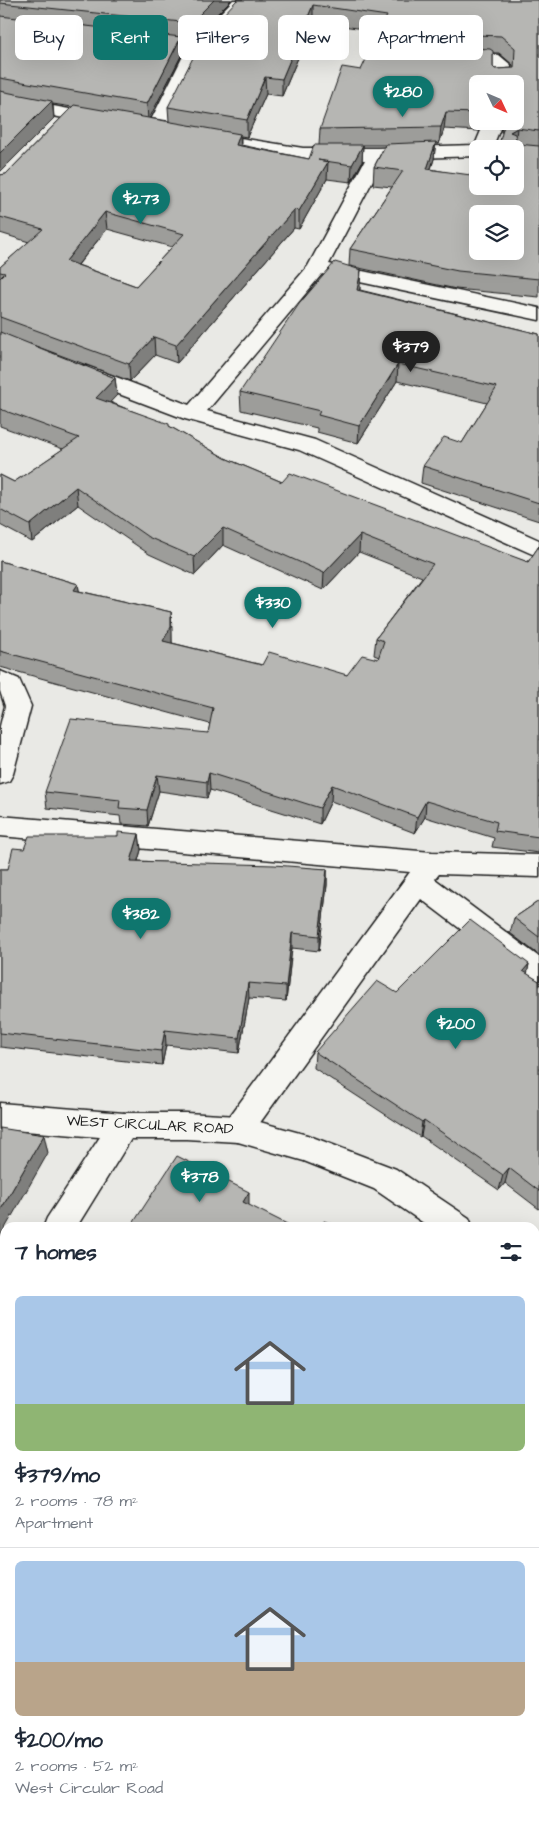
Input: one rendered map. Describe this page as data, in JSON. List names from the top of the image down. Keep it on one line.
{"streets":{"street":["WEST CIRCULAR ROAD"]},"north":"bottom right","page":{"chip":["Buy","Rent","Filters","New","Apartment"],"price":["$280","$273","$379","$330","$382","$200","$378"],"heading":"7 homes","list":[{"name":"$379/mo","note":"2 rooms · 78 m² · Apartment"},{"name":"$200/mo","note":"2 rooms · 52 m² · West Circular Road"}]}}
